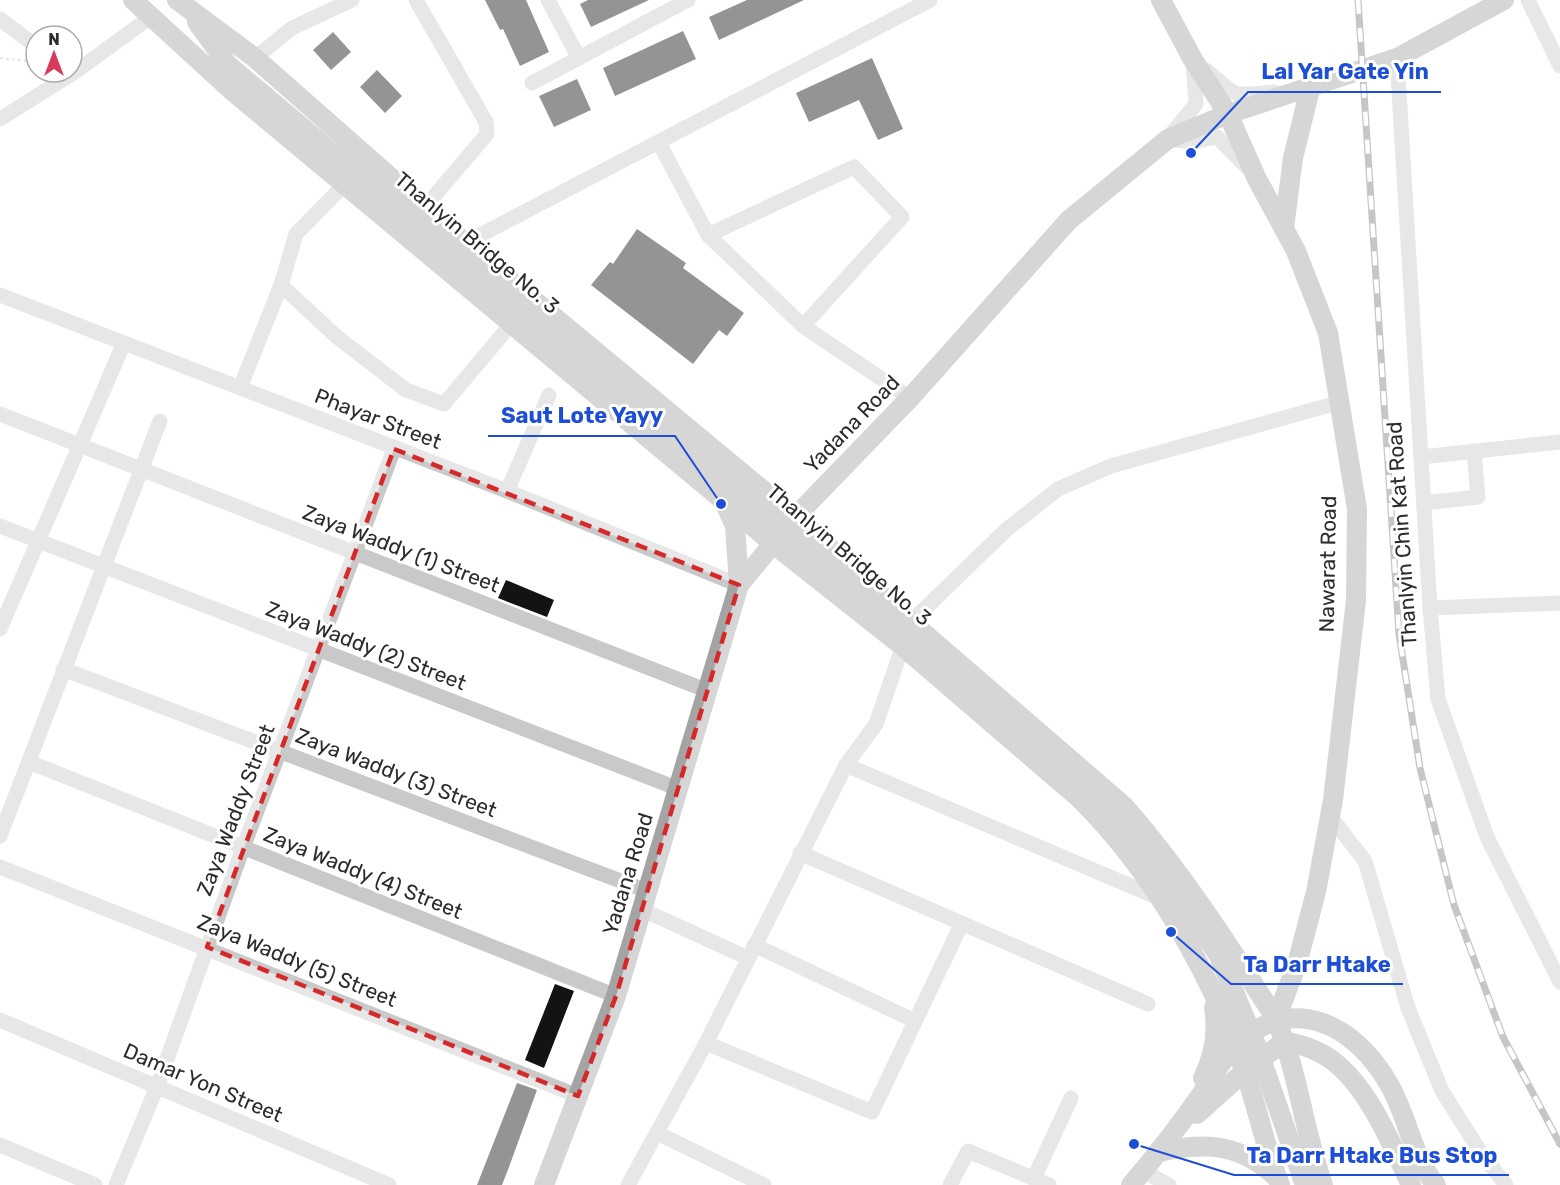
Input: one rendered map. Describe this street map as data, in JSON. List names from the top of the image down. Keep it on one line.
{"streets":{"main road":["Thanlyin Bridge No. 3","Yadana Road","Nawarat Road"],"street":["Phayar Street","Thanlyin Chin Kat Road","Zaya Waddy (1) Street","Zaya Waddy (2) Street","Zaya Waddy (3) Street","Zaya Waddy Street","Zaya Waddy (4) Street","Zaya Waddy (5) Street","Damar Yon Street"]},"crossings":[["Phayar Street","Yadana Road"],["Phayar Street","Zaya Waddy Street"],["Yadana Road","Thanlyin Chin Kat Road"],["Yadana Road","Zaya Waddy (1) Street"],["Yadana Road","Nawarat Road"],["Yadana Road","Zaya Waddy (2) Street"],["Yadana Road","Zaya Waddy (3) Street"],["Yadana Road","Zaya Waddy (4) Street"],["Yadana Road","Zaya Waddy (5) Street"],["Zaya Waddy (1) Street","Zaya Waddy Street"],["Zaya Waddy (2) Street","Zaya Waddy Street"],["Zaya Waddy (3) Street","Zaya Waddy Street"],["Zaya Waddy Street","Zaya Waddy (4) Street"],["Zaya Waddy Street","Zaya Waddy (5) Street"],["Zaya Waddy Street","Damar Yon Street"]],"places":["Lal Yar Gate Yin","Saut Lote Yayy","Ta Darr Htake","Ta Darr Htake Bus Stop"],"north":"top"}
